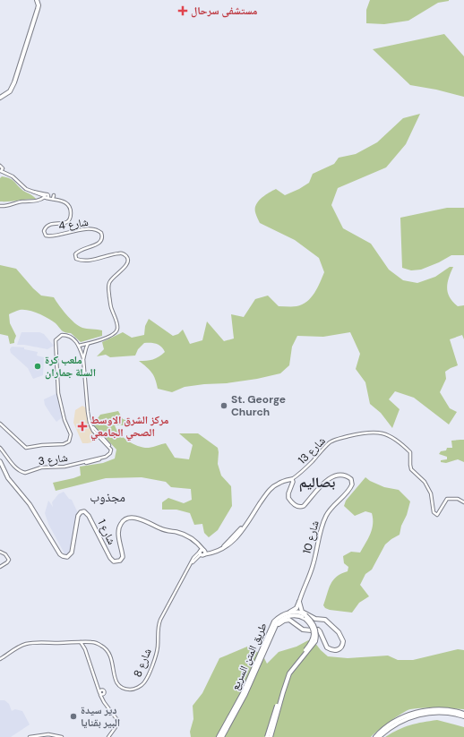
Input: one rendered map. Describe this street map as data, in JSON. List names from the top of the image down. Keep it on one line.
{"streets":{"highway":["طريق المتن السريع"],"main road":["شارع 1","شارع 10"],"street":["شارع 4","شارع 13","شارع 3","شارع 8"]},"crossings":[["شارع 13","شارع 10"],["شارع 1","شارع 8"]],"districts":["بصاليم","مجذوب"],"places":{"health":["مستشفى سرحال","مركز الشرق الاوسط الصحي الجامعي"],"other":["ملعب كرة السلة جماران","St. George Church","دير سيدة البير بقنايا"]}}
